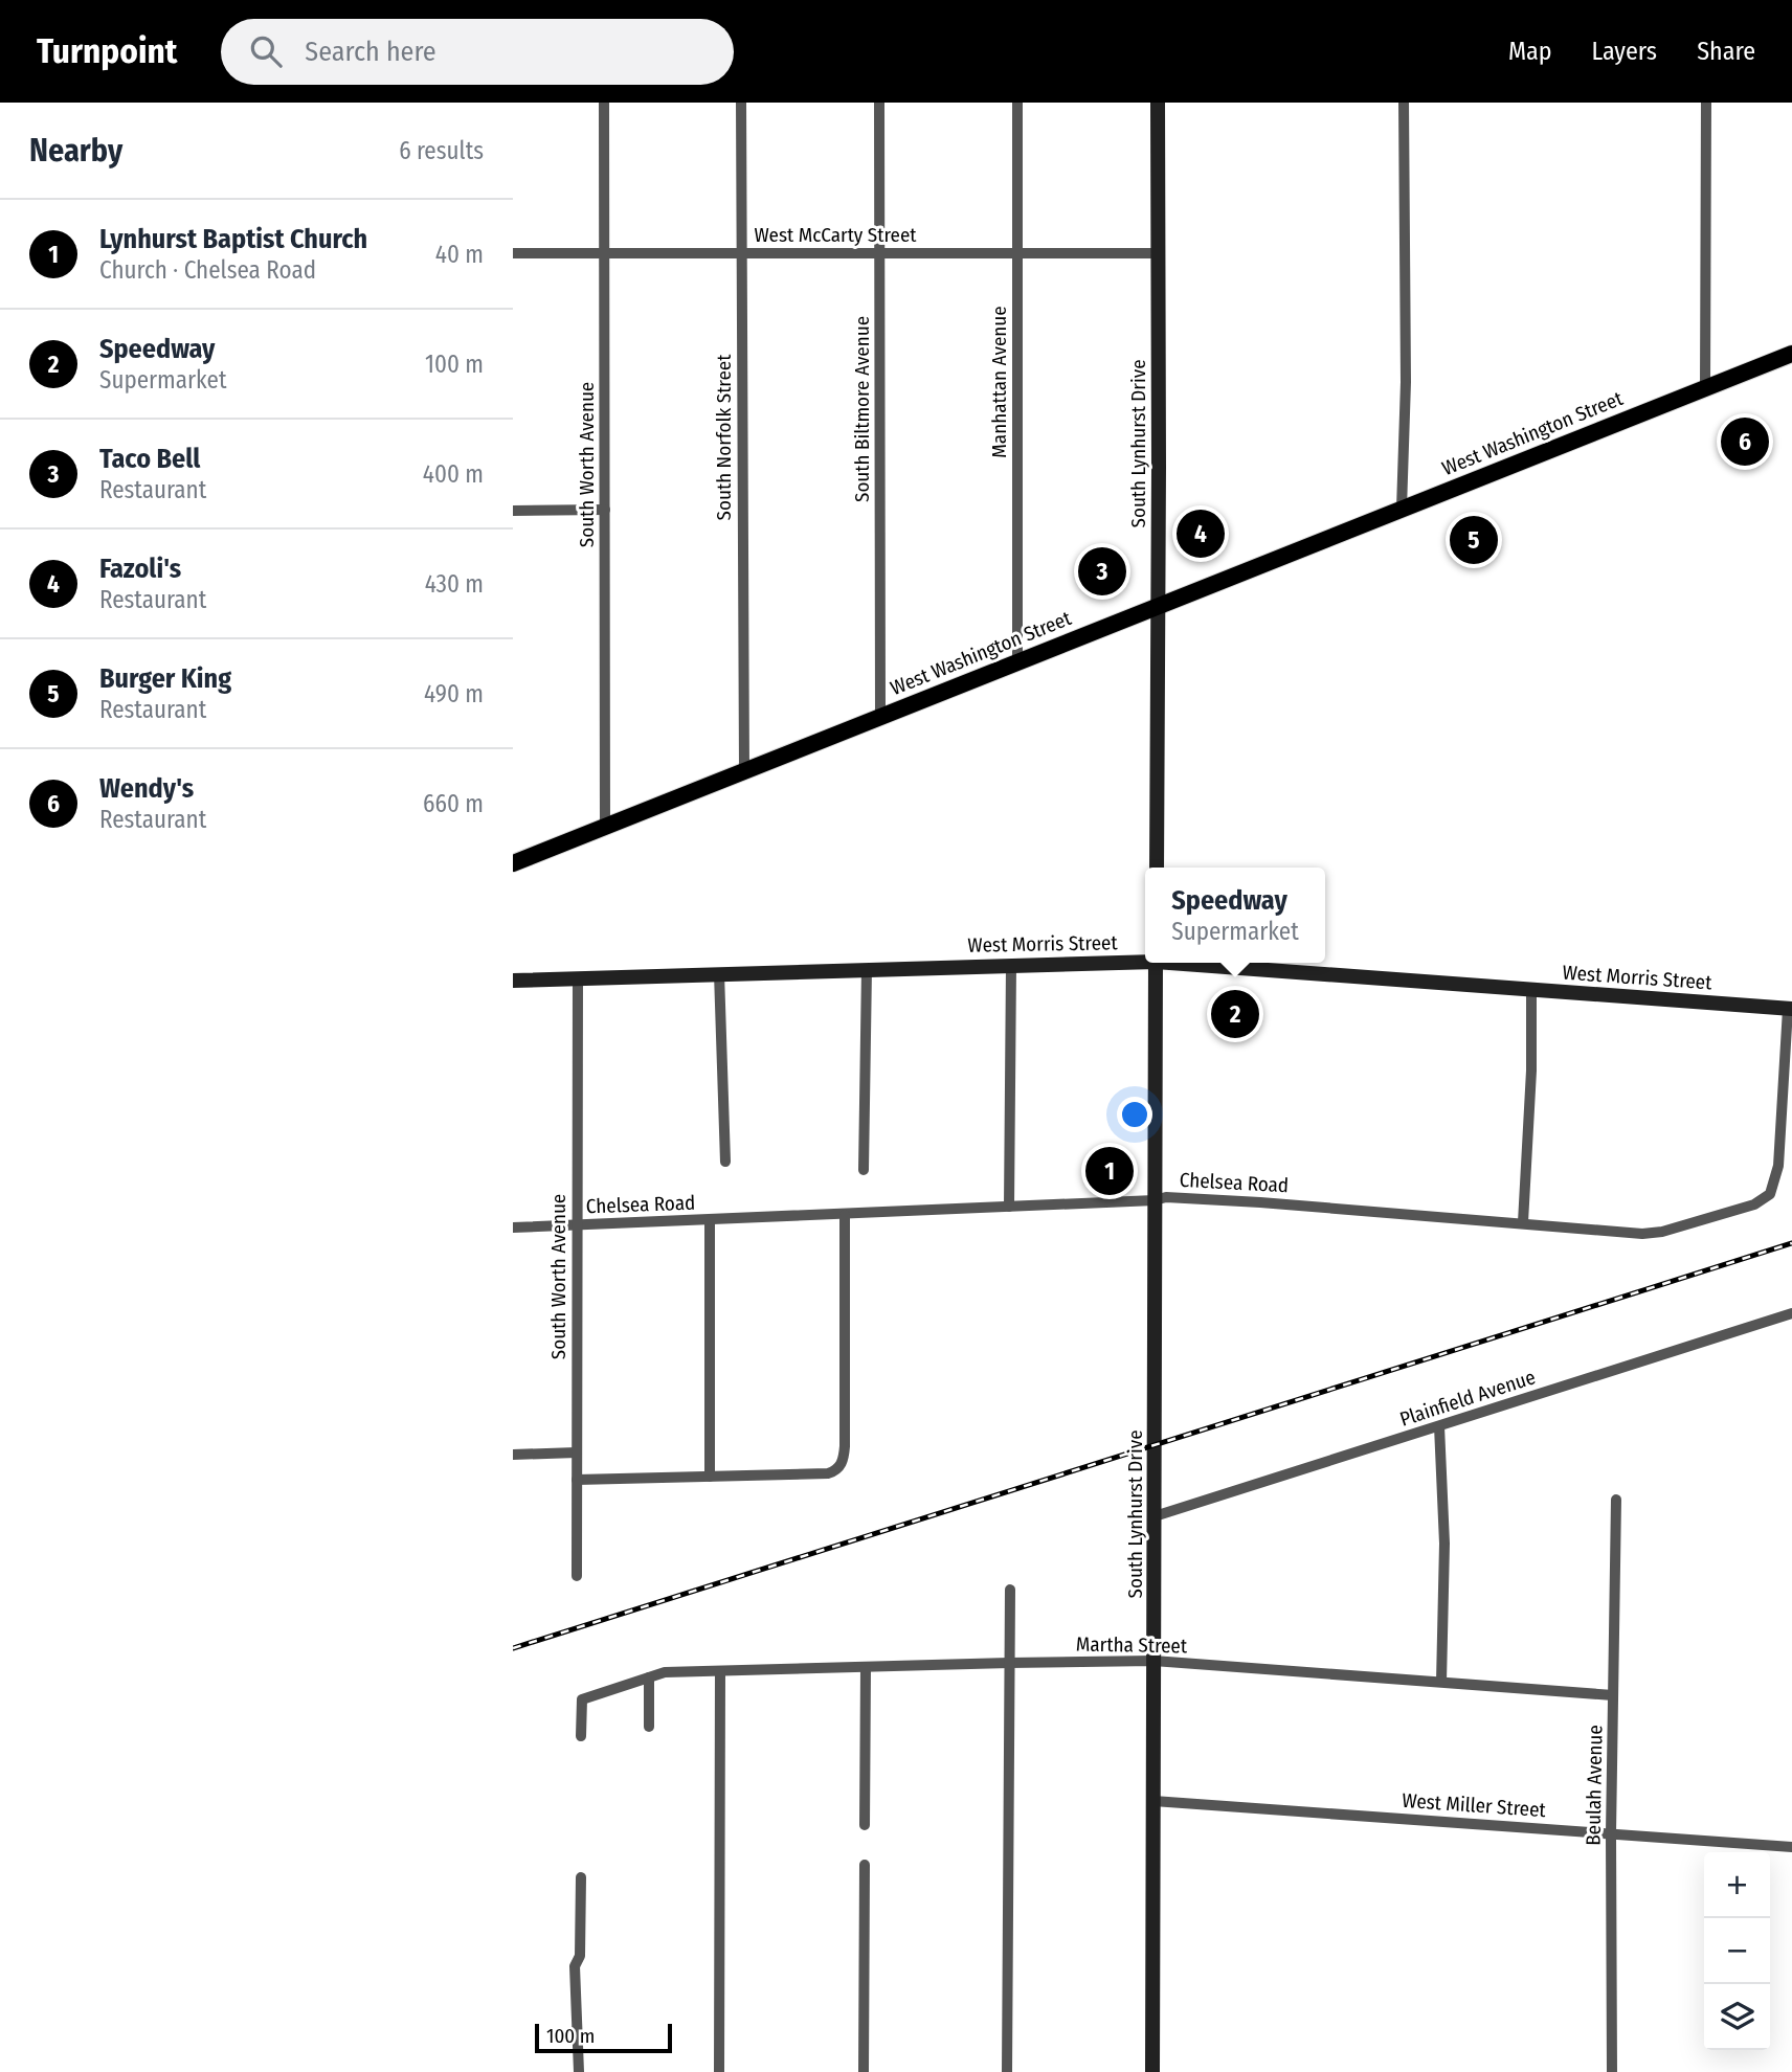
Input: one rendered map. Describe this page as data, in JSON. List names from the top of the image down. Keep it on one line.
{"streets":{"main road":["West Washington Street","South Lynhurst Drive","West Morris Street"],"street":["West McCarty Street","Manhattan Avenue","South Biltmore Avenue","South Norfolk Street","South Worth Avenue","Chelsea Road","Plainfield Avenue","Martha Street","Beulah Avenue","West Miller Street"]},"crossings":[["West McCarty Street","Manhattan Avenue"],["West McCarty Street","South Biltmore Avenue"],["West McCarty Street","South Norfolk Street"],["West McCarty Street","South Lynhurst Drive"],["West McCarty Street","South Worth Avenue"],["Manhattan Avenue","West Washington Street"],["South Biltmore Avenue","West Washington Street"],["West Washington Street","South Norfolk Street"],["West Washington Street","South Lynhurst Drive"],["West Washington Street","South Worth Avenue"],["South Lynhurst Drive","Chelsea Road"],["South Lynhurst Drive","Plainfield Avenue"],["South Lynhurst Drive","Martha Street"],["South Lynhurst Drive","West Miller Street"],["South Worth Avenue","West Morris Street"],["South Worth Avenue","Chelsea Road"],["West Morris Street","Chelsea Road"],["Martha Street","Beulah Avenue"],["Beulah Avenue","West Miller Street"]],"scale_bar":"100 m","page":{"header":"Turnpoint","search":"Search here","nav":["Map","Layers","Share"],"heading":["Nearby","6 results"],"list":[{"mark":"1","name":"Lynhurst Baptist Church","note":"Church · Chelsea Road","value":"40 m"},{"mark":"2","name":"Speedway","note":"Supermarket","value":"100 m"},{"mark":"3","name":"Taco Bell","note":"Restaurant","value":"400 m"},{"mark":"4","name":"Fazoli's","note":"Restaurant","value":"430 m"},{"mark":"5","name":"Burger King","note":"Restaurant","value":"490 m"},{"mark":"6","name":"Wendy's","note":"Restaurant","value":"660 m"}],"pins":["6","4","5","3","2","1"],"popup":["Speedway","Supermarket"],"map_buttons":["+","−"],"scale":"100 m"}}
